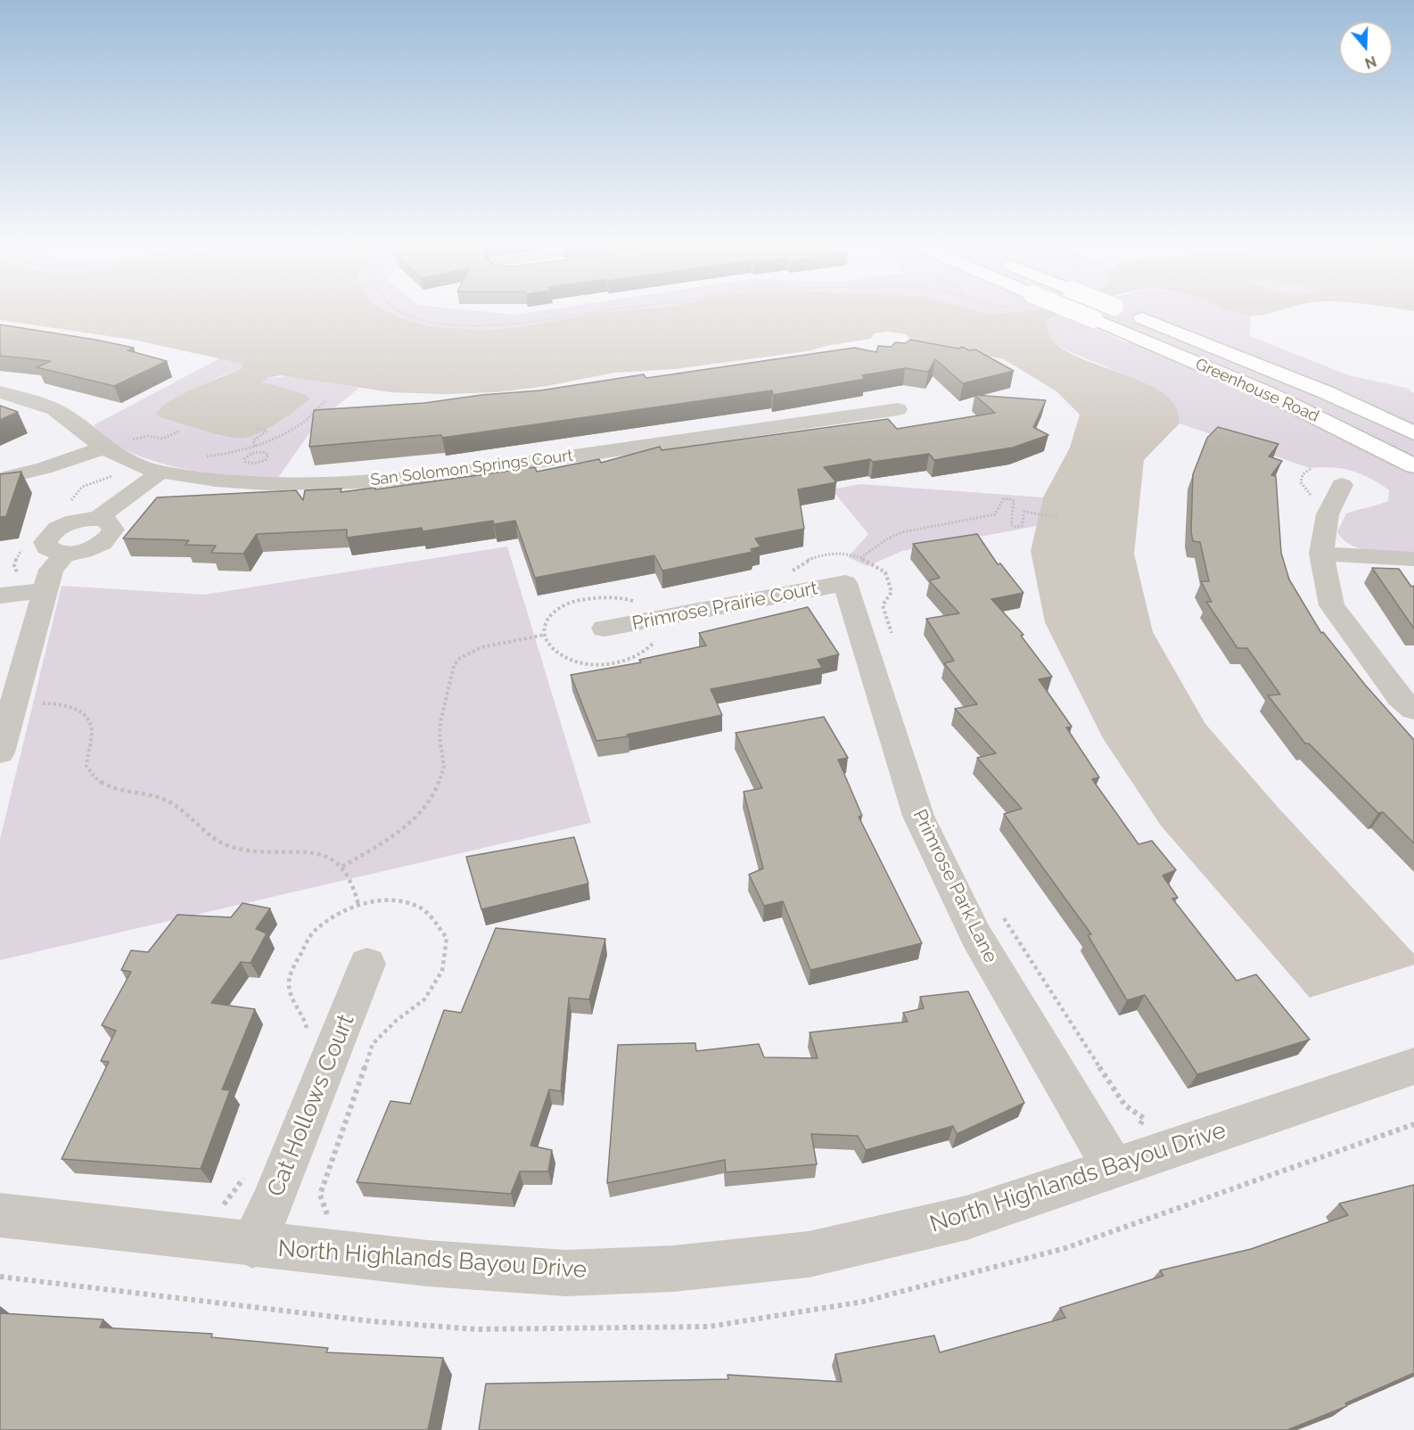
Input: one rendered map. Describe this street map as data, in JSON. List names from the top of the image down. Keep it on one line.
{"streets":{"main road":["Greenhouse Road"],"street":["San Solomon Springs Court","Primrose Prairie Court","Primrose Park Lane","Cat Hollows Court","North Highlands Bayou Drive"]},"crossings":[["Primrose Prairie Court","Primrose Park Lane"],["Primrose Park Lane","North Highlands Bayou Drive"],["Cat Hollows Court","North Highlands Bayou Drive"]],"north":"bottom"}
